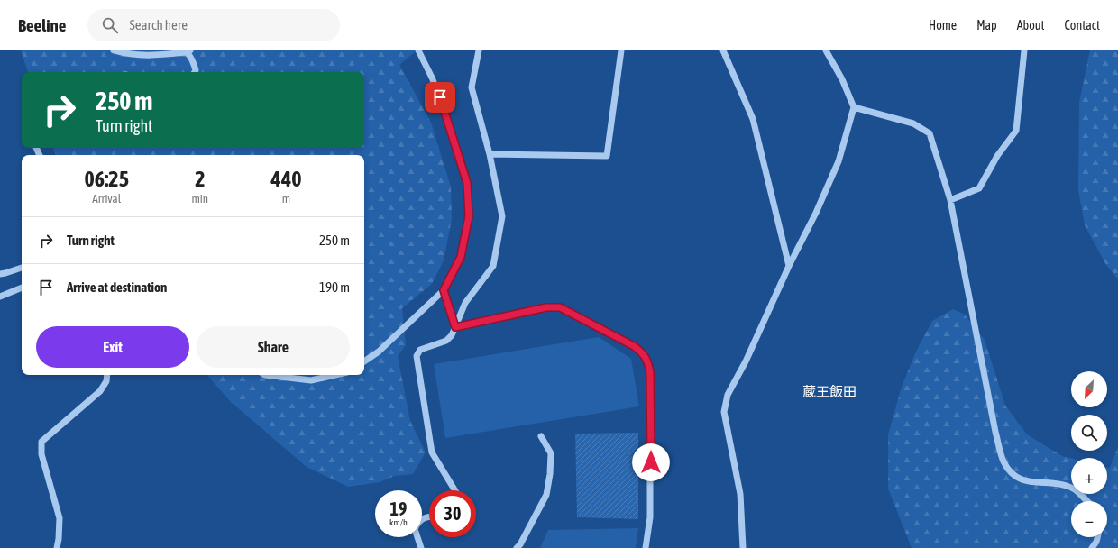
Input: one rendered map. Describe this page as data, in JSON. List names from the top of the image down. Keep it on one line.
{"districts":["蔵王飯田"],"north":"bottom left","page":{"header":"Beeline","search":"Search here","nav":["Home","Map","About","Contact"],"turn":["250 m","Turn right"],"eta":["06:25","Arrival","2","min","440","m"],"list":[{"name":"Turn right","value":"250 m"},{"name":"Arrive at destination","value":"190 m"}],"buttons":["Exit","Share"],"map_buttons":["+","−"],"speed":"19 km/h","limit":"30"}}
